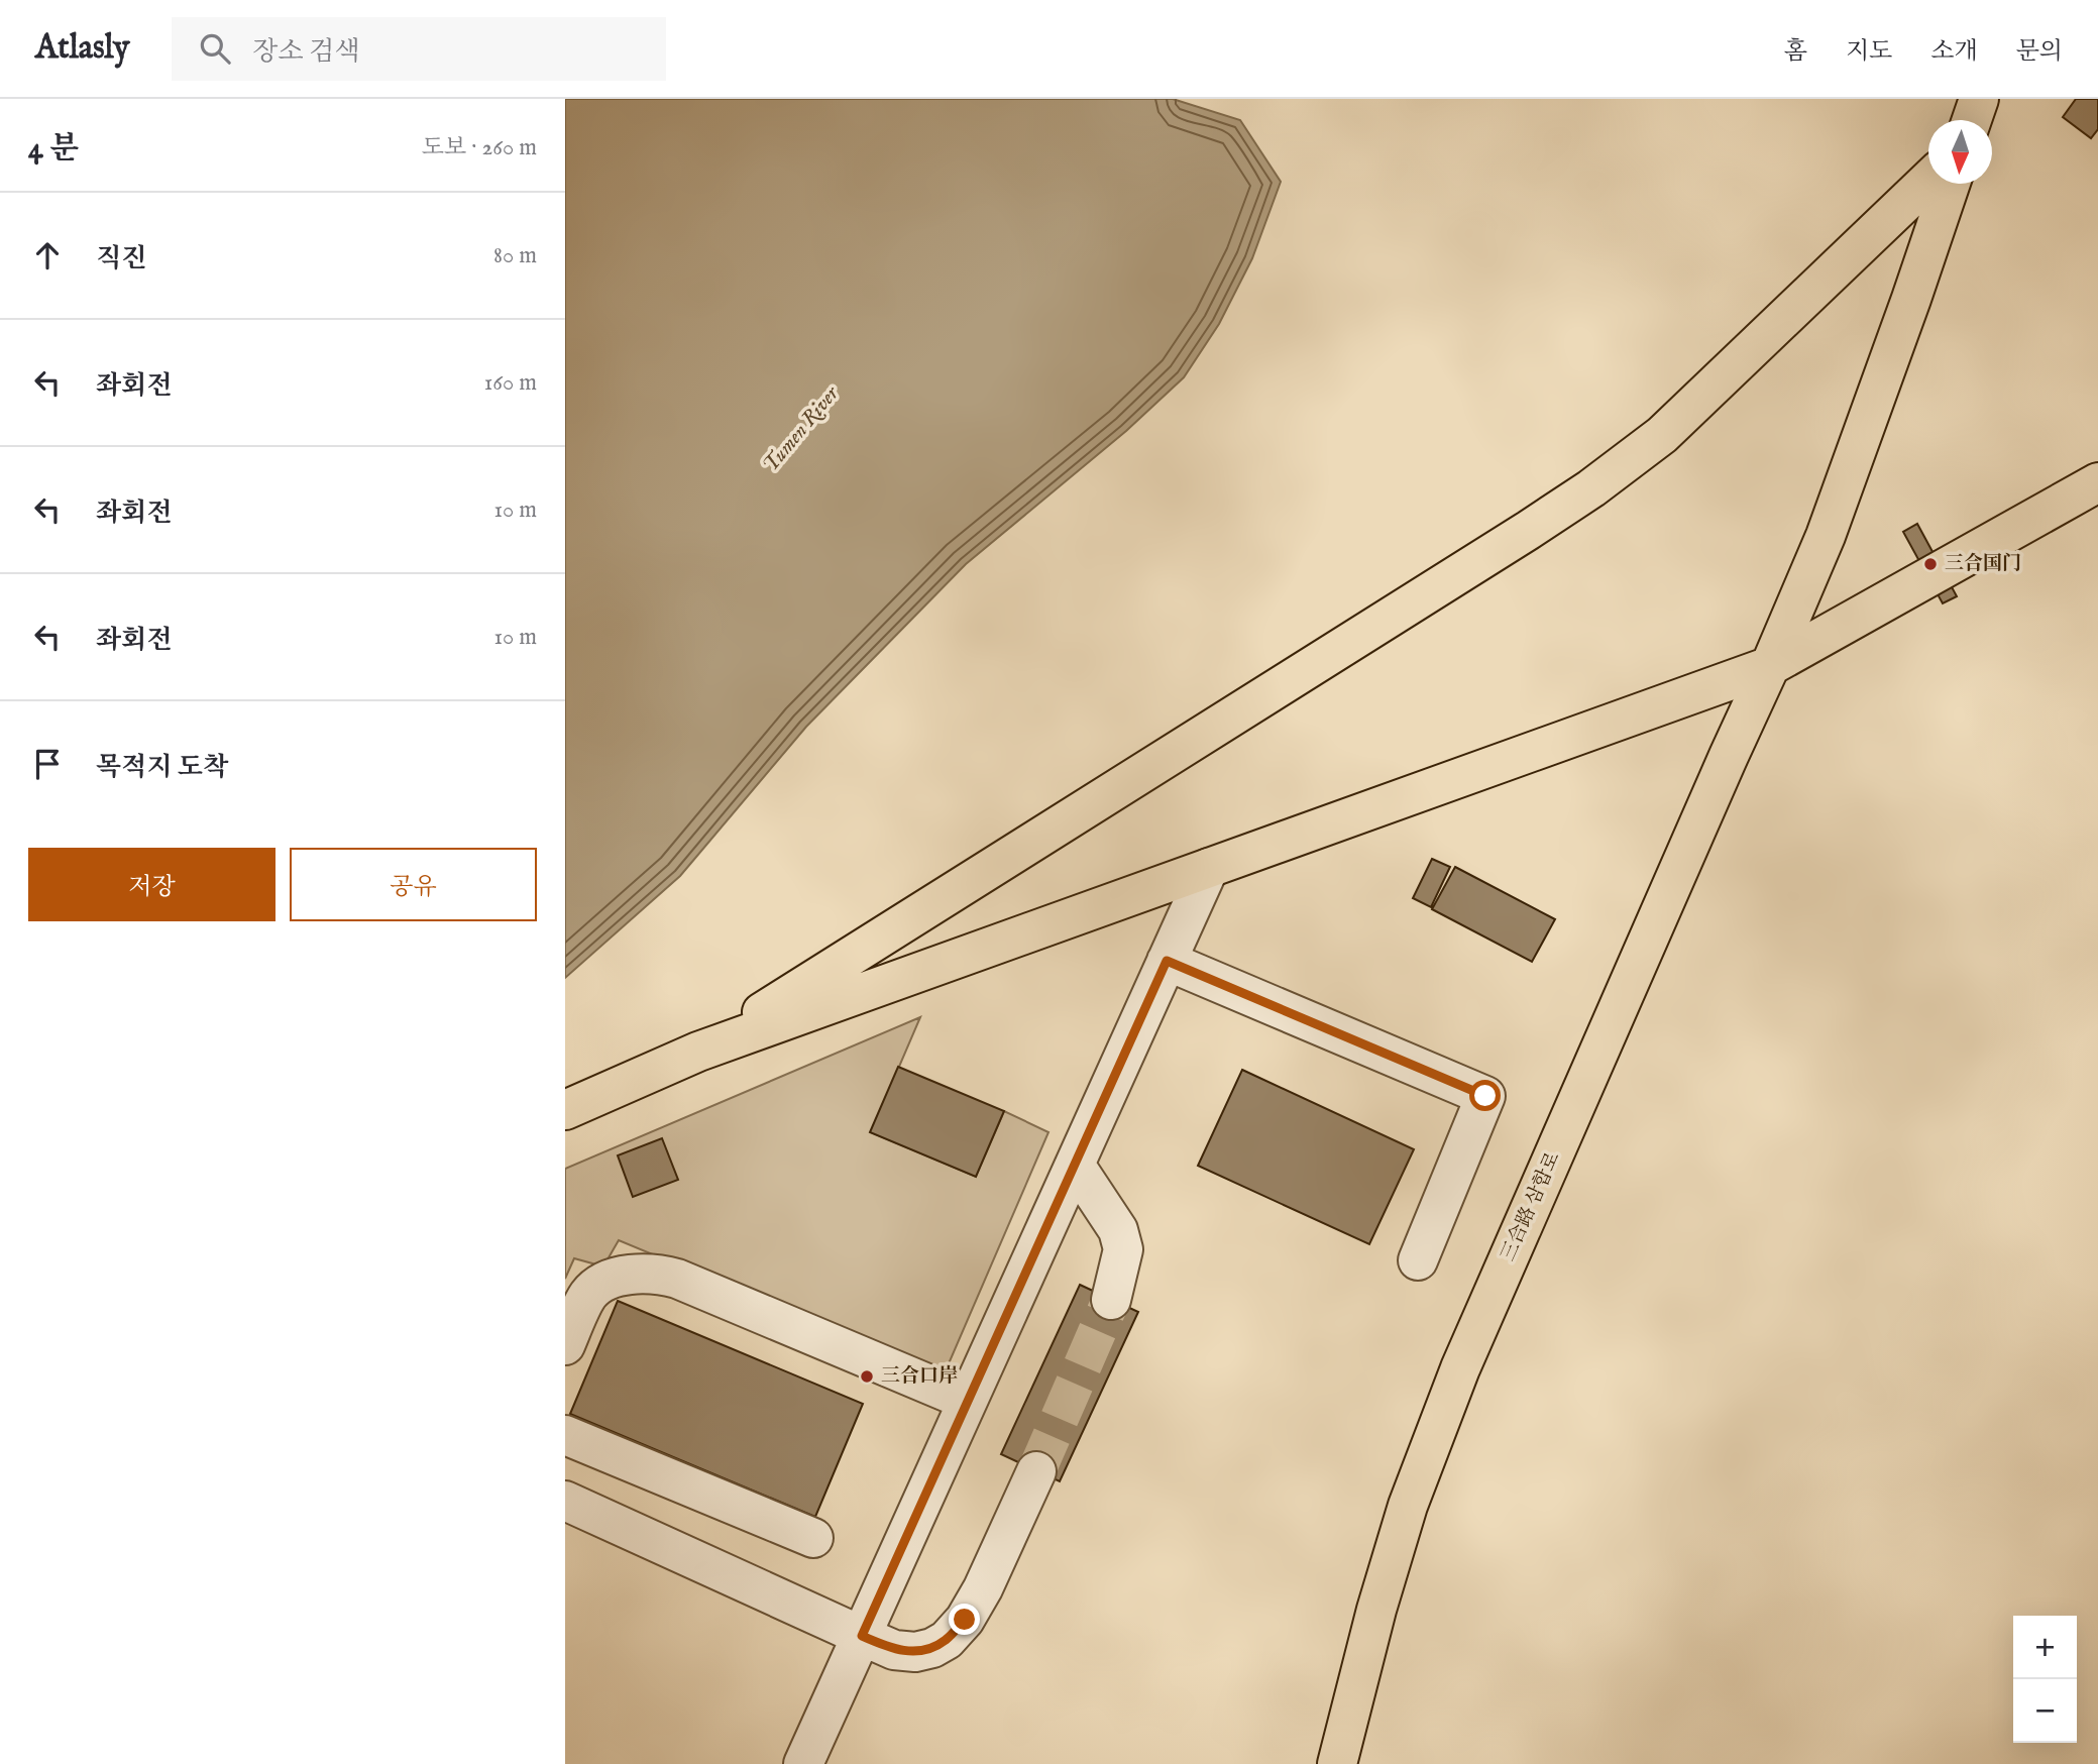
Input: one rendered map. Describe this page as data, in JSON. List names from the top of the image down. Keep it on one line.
{"streets":{"main road":["三合路 삼합로"]},"water":["Tumen River"],"places":["三合国门","三合口岸"],"north":"bottom","page":{"header":"Atlasly","search":"장소 검색","nav":["홈","지도","소개","문의"],"heading":["4 분","도보 · 260 m"],"list":[["직진","80 m"],["좌회전","160 m"],["좌회전","10 m"],["좌회전","10 m"],"목적지 도착"],"buttons":["저장","공유"],"map_buttons":["+","−"]}}
